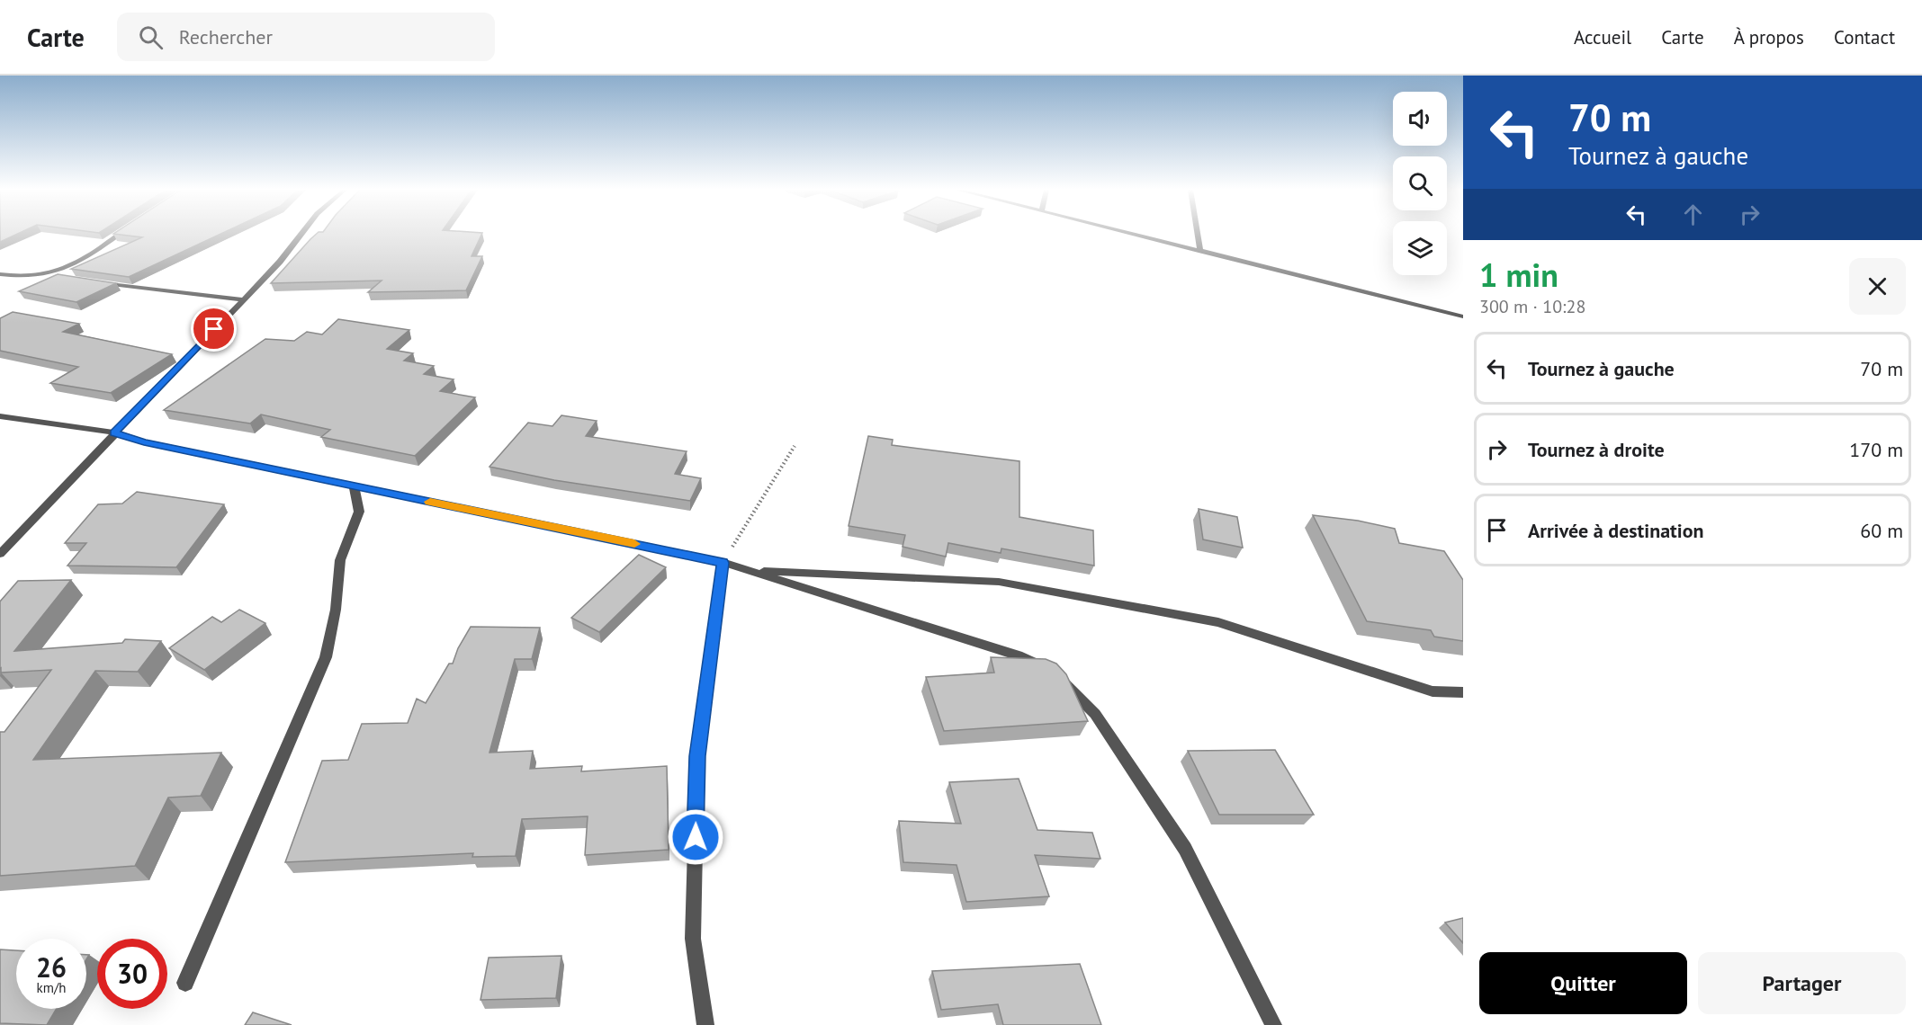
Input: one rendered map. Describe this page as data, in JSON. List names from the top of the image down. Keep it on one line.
{"page":{"header":"Carte","search":"Rechercher","nav":["Accueil","Carte","À propos","Contact"],"turn":["70 m","Tournez à gauche"],"heading":["1 min","300 m · 10:28"],"list":[{"name":"Tournez à gauche","value":"70 m"},{"name":"Tournez à droite","value":"170 m"},{"name":"Arrivée à destination","value":"60 m"}],"speed":"26 km/h","limit":"30","buttons":["Quitter","Partager"]}}
